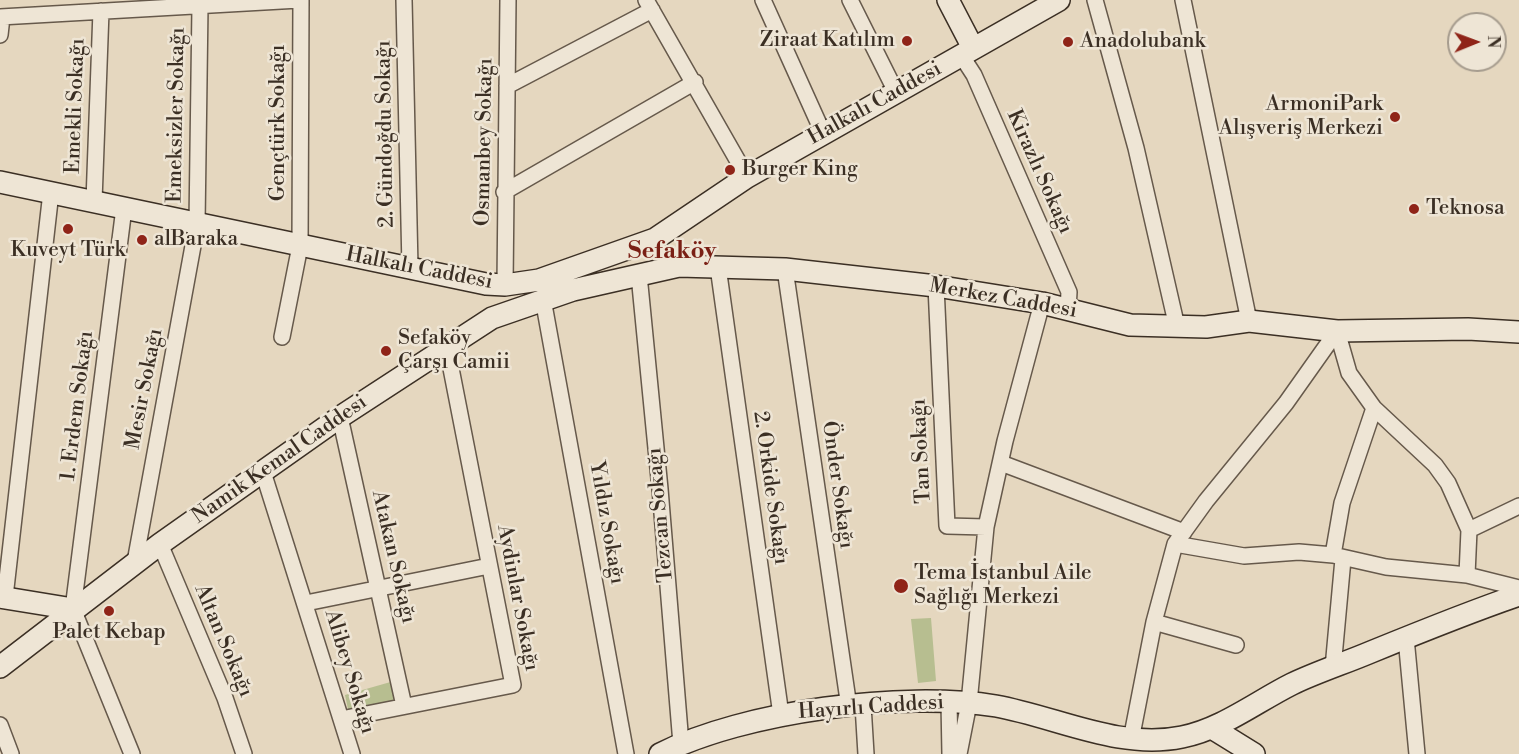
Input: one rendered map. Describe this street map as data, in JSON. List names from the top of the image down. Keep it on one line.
{"streets":{"main road":["Halkalı Caddesi","Merkez Caddesi","Namik Kemal Caddesi","Hayırlı Caddesi"],"street":["Emekli Sokağı","Emeksizler Sokağı","Gençtürk Sokağı","2. Gündoğdu Sokağı","Osmanbey Sokağı","Kirazlı Sokağı","Mesir Sokağı","1. Erdem Sokağı","Tan Sokağı","Önder Sokağı","2. Orkide Sokağı","Tezcan Sokağı","Yıldız Sokağı","Atakan Sokağı","Aydinlar Sokağı","Altan Sokağı","Alibey Sokağı"]},"crossings":[["Halkalı Caddesi","Emekli Sokağı"],["Halkalı Caddesi","Emeksizler Sokağı"],["Halkalı Caddesi","Gençtürk Sokağı"],["Halkalı Caddesi","2. Gündoğdu Sokağı"],["Halkalı Caddesi","Osmanbey Sokağı"],["Halkalı Caddesi","Kirazlı Sokağı"],["Halkalı Caddesi","Mesir Sokağı"],["Halkalı Caddesi","1. Erdem Sokağı"],["Emeksizler Sokağı","Mesir Sokağı"],["Kirazlı Sokağı","Merkez Caddesi"],["Merkez Caddesi","Tan Sokağı"],["Merkez Caddesi","Namik Kemal Caddesi"],["Merkez Caddesi","Önder Sokağı"],["Merkez Caddesi","2. Orkide Sokağı"],["Merkez Caddesi","Tezcan Sokağı"],["Merkez Caddesi","Yıldız Sokağı"],["Mesir Sokağı","Namik Kemal Caddesi"],["1. Erdem Sokağı","Namik Kemal Caddesi"],["Namik Kemal Caddesi","Atakan Sokağı"],["Namik Kemal Caddesi","Aydinlar Sokağı"],["Namik Kemal Caddesi","Altan Sokağı"],["Namik Kemal Caddesi","Alibey Sokağı"],["Önder Sokağı","Hayırlı Caddesi"],["2. Orkide Sokağı","Hayırlı Caddesi"],["Tezcan Sokağı","Hayırlı Caddesi"],["Atakan Sokağı","Aydinlar Sokağı"],["Aydinlar Sokağı","Alibey Sokağı"]],"districts":["Sefaköy"],"places":["Ziraat Katılım","Anadolubank","ArmoniPark Alışveriş Merkezi","Burger King","Teknosa","Kuveyt Türk","alBaraka","Sefaköy Çarşı Camii","Tema İstanbul Aile Sağlığı Merkezi","Palet Kebap"],"north":"right"}
